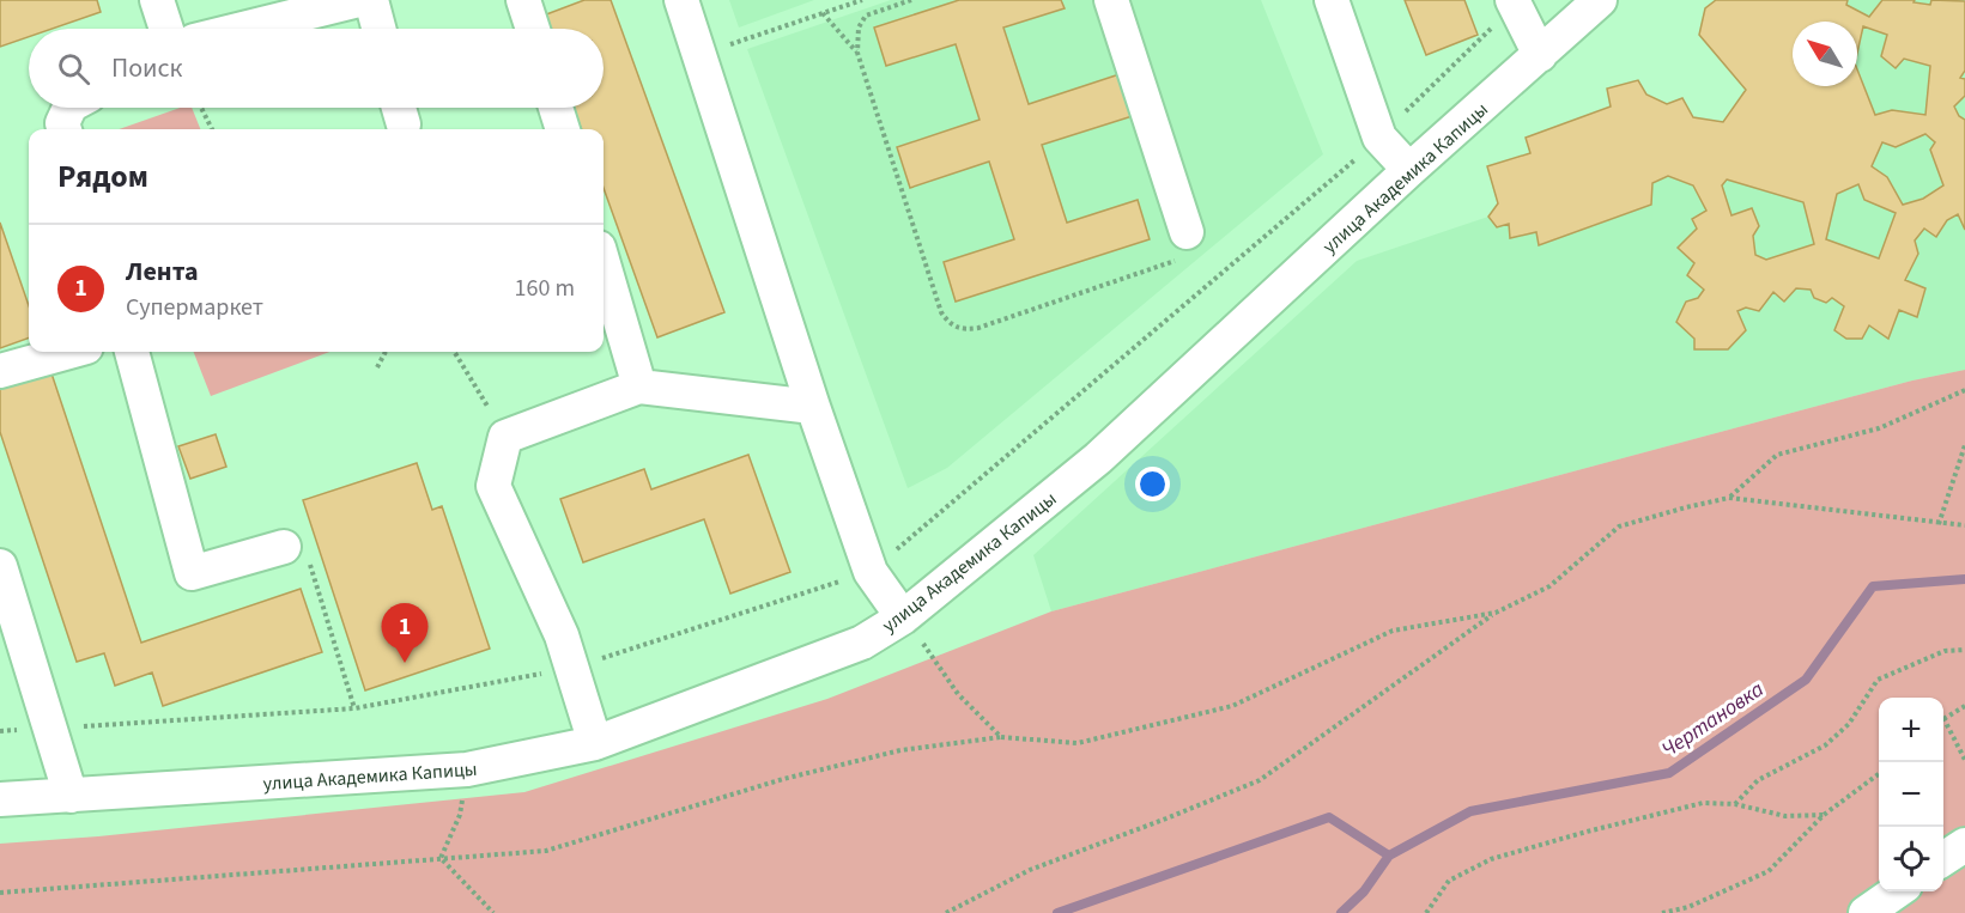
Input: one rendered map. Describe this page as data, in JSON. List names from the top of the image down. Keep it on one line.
{"streets":{"street":["улица Академика Капицы"]},"water":["Чертановка"],"north":"top left","page":{"search":"Поиск","heading":"Рядом","list":[{"mark":"1","name":"Лента","note":"Супермаркет","value":"160 m"}],"pins":"1","map_buttons":["+","−"]}}
